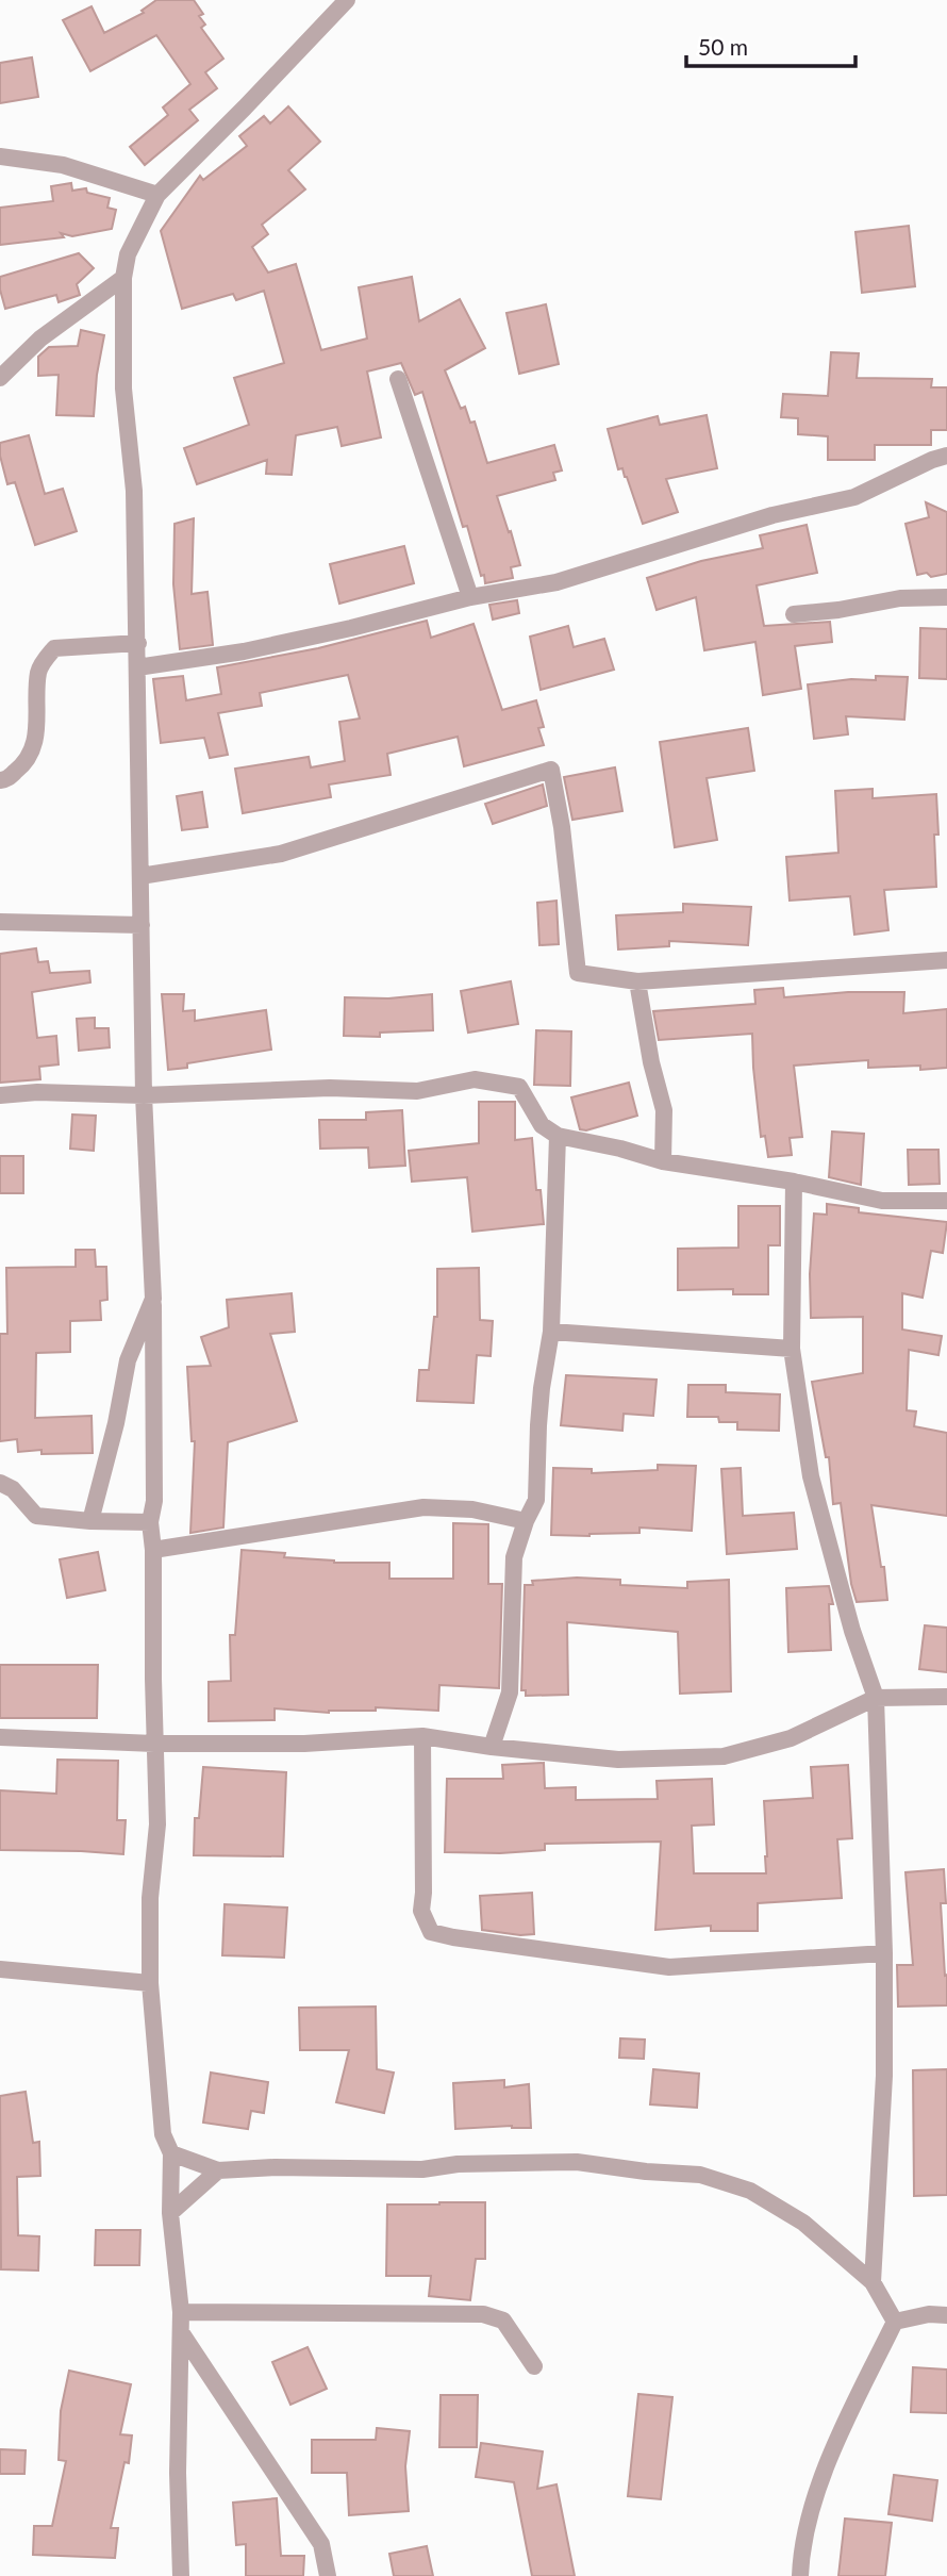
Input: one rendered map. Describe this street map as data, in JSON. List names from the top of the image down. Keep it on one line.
{"scale_bar":"50 m"}
